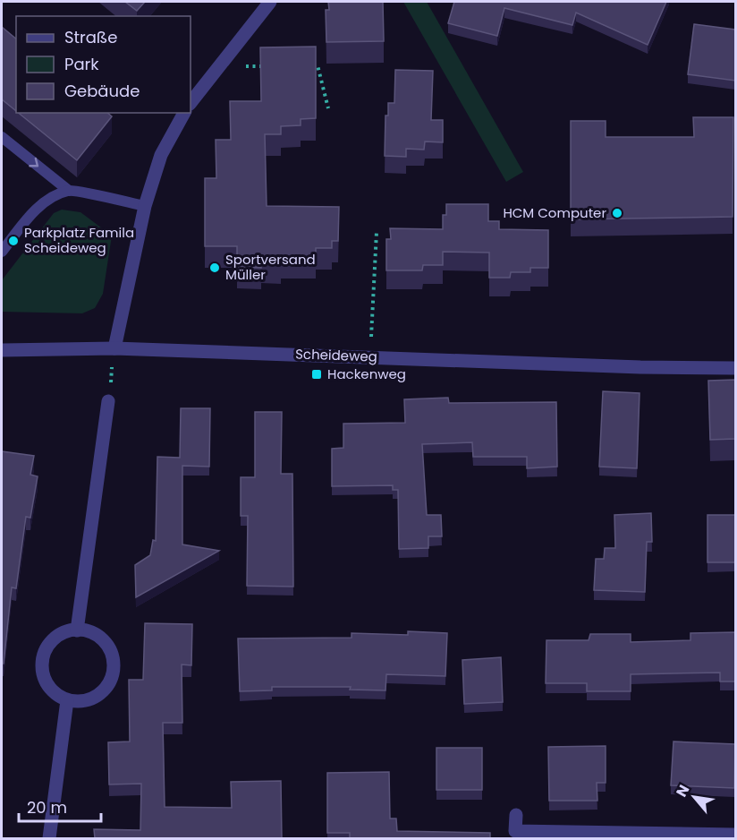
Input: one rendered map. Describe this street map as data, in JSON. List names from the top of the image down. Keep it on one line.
{"streets":{"street":["Scheideweg"]},"places":{"other":["HCM Computer","Parkplatz Famila Scheideweg","Sportversand Müller"],"transit":["Hackenweg"]},"legend":["Straße","Park","Gebäude"],"scale_bar":"20 m","north":"top left"}
